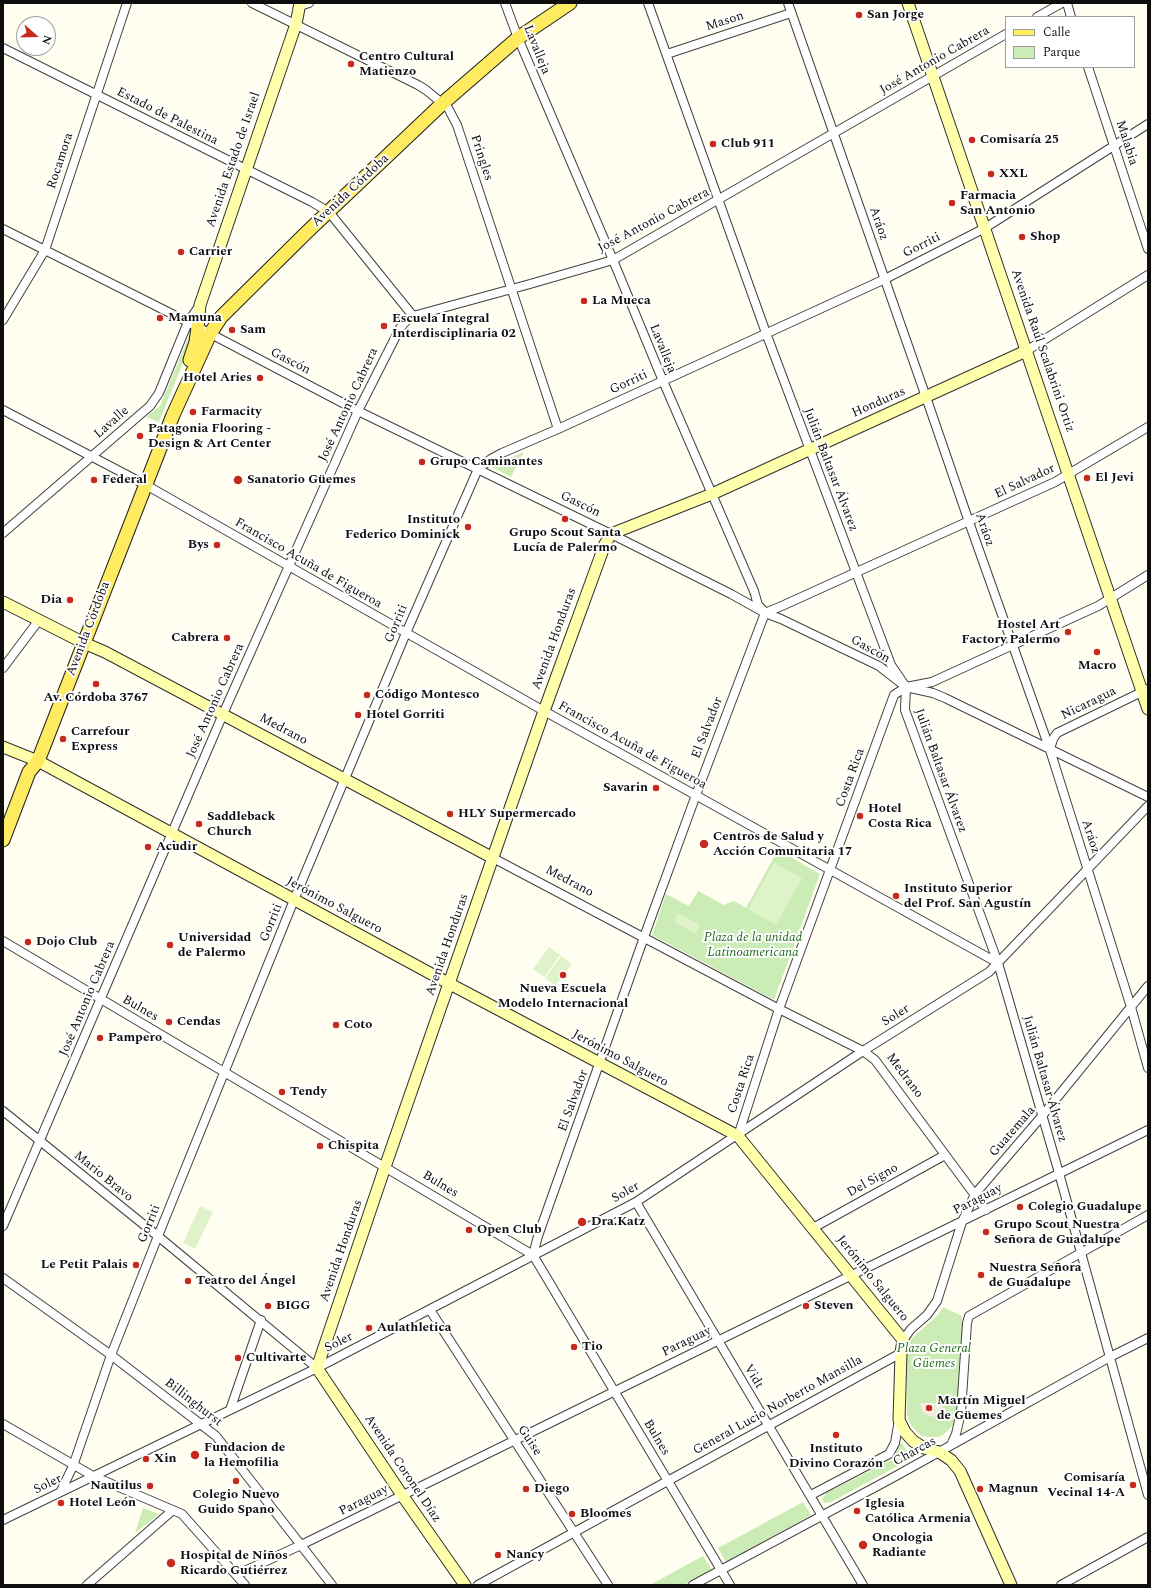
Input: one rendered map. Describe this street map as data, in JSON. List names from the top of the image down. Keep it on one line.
{"streets":{"main road":["Avenida Estado de Israel","Avenida Córdoba","Avenida Raúl Scalabrini Ortiz","Honduras","Avenida Honduras","Medrano","Jerónimo Salguero","Avenida Coronel Díaz"],"street":["Mason","Lavalleja","José Antonio Cabrera","Estado de Palestina","Malabia","Pringles","Rocamora","Aráoz","Gorriti","Gascón","Lavalle","Julián Baltasar Álvarez","El Salvador","Francisco Acuña de Figueroa","Nicaragua","Costa Rica","Bulnes","Soler","Guatemala","Mario Bravo","Del Signo","Paraguay","Vidt","Billinghurst","General Lucio Norberto Mansilla","Guise","Charcas"]},"crossings":[["Mason","Aráoz"],["Mason","Julián Baltasar Álvarez"],["Lavalleja","José Antonio Cabrera"],["Lavalleja","Avenida Córdoba"],["Lavalleja","Gorriti"],["Lavalleja","Gascón"],["Lavalleja","Honduras"],["Lavalleja","El Salvador"],["José Antonio Cabrera","Estado de Palestina"],["José Antonio Cabrera","Pringles"],["José Antonio Cabrera","Aráoz"],["José Antonio Cabrera","Avenida Raúl Scalabrini Ortiz"],["José Antonio Cabrera","Gascón"],["José Antonio Cabrera","Julián Baltasar Álvarez"],["José Antonio Cabrera","Francisco Acuña de Figueroa"],["José Antonio Cabrera","Medrano"],["José Antonio Cabrera","Jerónimo Salguero"],["José Antonio Cabrera","Bulnes"],["José Antonio Cabrera","Mario Bravo"],["Estado de Palestina","Avenida Estado de Israel"],["Estado de Palestina","Rocamora"],["Estado de Palestina","Avenida Córdoba"],["Malabia","Gorriti"],["Pringles","Avenida Estado de Israel"],["Pringles","Avenida Córdoba"],["Pringles","Gorriti"],["Avenida Estado de Israel","Avenida Córdoba"],["Avenida Estado de Israel","Gascón"],["Avenida Estado de Israel","Lavalle"],["Rocamora","Gascón"],["Avenida Córdoba","Gascón"],["Avenida Córdoba","Lavalle"],["Avenida Córdoba","Francisco Acuña de Figueroa"],["Avenida Córdoba","Medrano"],["Avenida Córdoba","Jerónimo Salguero"],["Aráoz","Gorriti"],["Aráoz","Gascón"],["Aráoz","Honduras"],["Aráoz","El Salvador"],["Aráoz","Nicaragua"],["Aráoz","Soler"],["Aráoz","Guatemala"],["Gorriti","Avenida Raúl Scalabrini Ortiz"],["Gorriti","Gascón"],["Gorriti","Julián Baltasar Álvarez"],["Gorriti","Francisco Acuña de Figueroa"],["Gorriti","Medrano"],["Gorriti","Jerónimo Salguero"],["Gorriti","Bulnes"],["Gorriti","Soler"],["Gorriti","Mario Bravo"],["Gorriti","Billinghurst"],["Avenida Raúl Scalabrini Ortiz","Honduras"],["Avenida Raúl Scalabrini Ortiz","El Salvador"],["Avenida Raúl Scalabrini Ortiz","Nicaragua"],["Gascón","Honduras"],["Gascón","Lavalle"],["Gascón","Julián Baltasar Álvarez"],["Gascón","El Salvador"],["Gascón","Avenida Honduras"],["Gascón","Nicaragua"],["Gascón","Costa Rica"],["Honduras","Julián Baltasar Álvarez"],["Honduras","Avenida Honduras"],["Lavalle","Francisco Acuña de Figueroa"],["Julián Baltasar Álvarez","El Salvador"],["Julián Baltasar Álvarez","Francisco Acuña de Figueroa"],["Julián Baltasar Álvarez","Costa Rica"],["Julián Baltasar Álvarez","Soler"],["Julián Baltasar Álvarez","Guatemala"],["Julián Baltasar Álvarez","Paraguay"],["Julián Baltasar Álvarez","Charcas"],["El Salvador","Francisco Acuña de Figueroa"],["El Salvador","Medrano"],["El Salvador","Jerónimo Salguero"],["El Salvador","Bulnes"],["El Salvador","Soler"],["Francisco Acuña de Figueroa","Avenida Honduras"],["Francisco Acuña de Figueroa","Costa Rica"],["Francisco Acuña de Figueroa","Soler"],["Avenida Honduras","Medrano"],["Avenida Honduras","Jerónimo Salguero"],["Avenida Honduras","Bulnes"],["Avenida Honduras","Soler"],["Avenida Honduras","Mario Bravo"],["Avenida Honduras","Avenida Coronel Díaz"],["Medrano","Costa Rica"],["Medrano","Soler"],["Medrano","Guatemala"],["Medrano","Del Signo"],["Medrano","Paraguay"],["Costa Rica","Jerónimo Salguero"],["Costa Rica","Soler"],["Jerónimo Salguero","Soler"],["Jerónimo Salguero","Del Signo"],["Jerónimo Salguero","Paraguay"],["Jerónimo Salguero","General Lucio Norberto Mansilla"],["Bulnes","Soler"],["Bulnes","Paraguay"],["Bulnes","General Lucio Norberto Mansilla"],["Bulnes","Charcas"],["Soler","Mario Bravo"],["Soler","Vidt"],["Soler","Billinghurst"],["Soler","Guise"],["Soler","Avenida Coronel Díaz"],["Guatemala","Paraguay"],["Mario Bravo","Avenida Coronel Díaz"],["Paraguay","Vidt"],["Paraguay","Billinghurst"],["Paraguay","Guise"],["Paraguay","Avenida Coronel Díaz"],["Vidt","General Lucio Norberto Mansilla"],["Vidt","Charcas"],["General Lucio Norberto Mansilla","Guise"]],"parks":["Plaza de la unidad Latinoamericana","Plaza General Güemes"],"places":["San Jorge","Centro Cultural Matienzo","Comisaría 25","Club 911","XXL","Farmacia San Antonio","Shop","Carrier","La Mueca","Mamuna","Escuela Integral Interdisciplinaria 02","Sam","Hotel Aries","Farmacity","Patagonia Flooring - Design & Art Center","Grupo Caminantes","El Jevi","Federal","Sanatorio Güemes","Grupo Scout Santa Lucía de Palermo","Instituto Federico Dominick","Bys","Dia","Hostel Art Factory Palermo","Cabrera","Macro","Av. Córdoba 3767","Código Montesco","Hotel Gorriti","Carrefour Express","Savarin","HLY Supermercado","Hotel Costa Rica","Saddleback Church","Centros de Salud y Acción Comunitaria 17","Acudir","Instituto Superior del Prof. San Agustín","Dojo Club","Universidad de Palermo","Nueva Escuela Modelo Internacional","Cendas","Coto","Pampero","Tendy","Chispita","Colegio Guadalupe","Dra.Katz","Open Club","Grupo Scout Nuestra Señora de Guadalupe","Le Petit Palais","Nuestra Señora de Guadalupe","Teatro del Ángel","BIGG","Steven","Aulathletica","Tio","Cultivarte","Martín Miguel de Güemes","Instituto Divino Corazón","Fundacion de la Hemofilia","Xin","Colegio Nuevo Guido Spano","Comisaría Vecinal 14-A","Nautilus","Diego","Magnun","Hotel León","Iglesia Católica Armenia","Bloomes","Oncologia Radiante","Nancy","Hospital de Niños Ricardo Gutiérrez"],"legend":["Calle","Parque"],"north":"right"}
